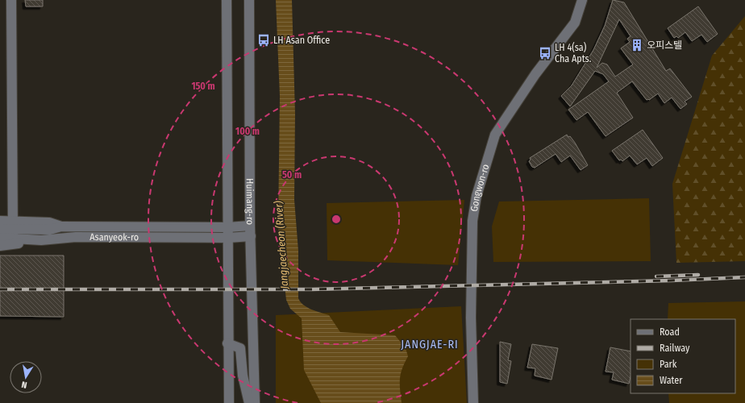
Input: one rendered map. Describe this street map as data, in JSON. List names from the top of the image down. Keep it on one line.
{"streets":{"street":["Gongwon-ro","Huimang-ro","Asanyeok-ro"]},"crossings":[["Huimang-ro","Asanyeok-ro"]],"districts":["JANGJAE-RI"],"water":["Jangjaecheon (River)"],"places":{"bus stop":["LH Asan Office","LH 4(sa) Cha Apts."],"building":["오피스텔"]},"legend":["Road","Railway","Park","Water"],"north":"bottom","rings":["150 m","100 m","50 m"]}
